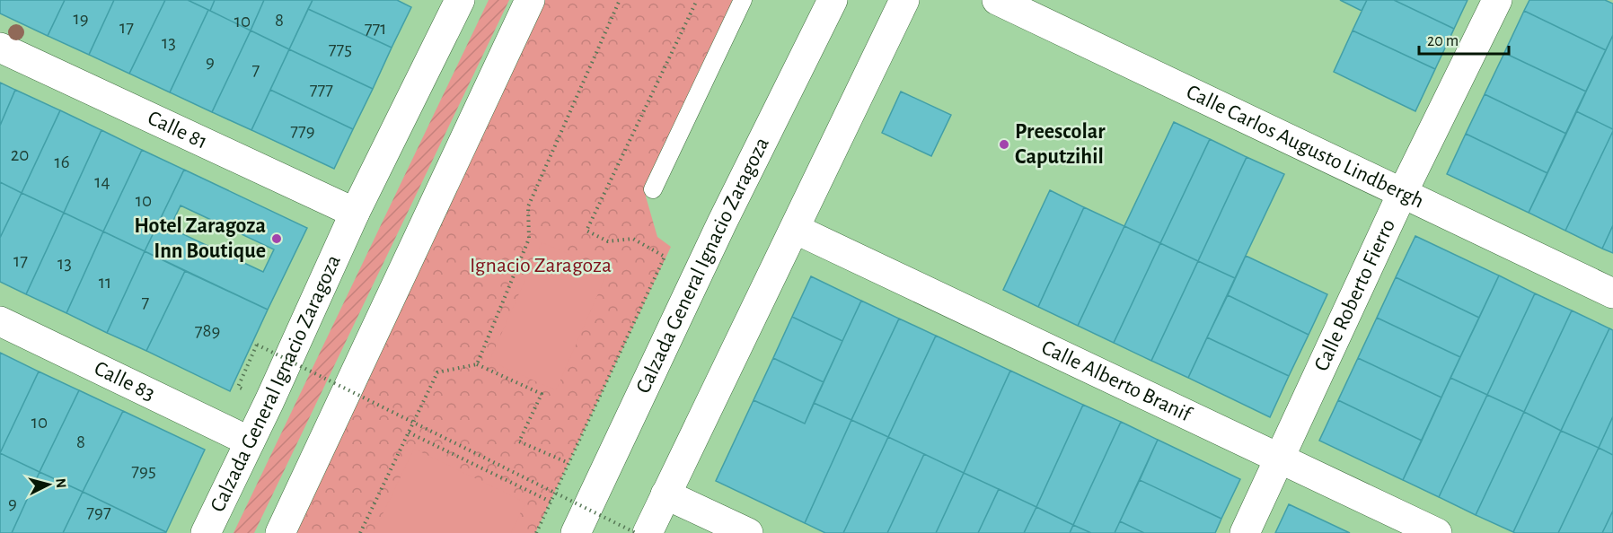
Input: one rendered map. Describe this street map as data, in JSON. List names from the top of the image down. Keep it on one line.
{"streets":{"street":["Calle 81","Calle Carlos Augusto Lindbergh","Calzada General Ignacio Zaragoza","Calle Roberto Fierro","Calle Alberto Branif","Calle 83"]},"crossings":[["Calle 81","Calzada General Ignacio Zaragoza"],["Calle Carlos Augusto Lindbergh","Calle Roberto Fierro"],["Calzada General Ignacio Zaragoza","Calle 83"],["Calle Roberto Fierro","Calle Alberto Branif"]],"parks":["Ignacio Zaragoza"],"places":["Preescolar Caputzihil","Hotel Zaragoza Inn Boutique"],"house_numbers":["19","8","10","17","771","13","775","9","7","777","779","20","16","14","10","17","13","11","7","789","10","8","795","9","797"],"scale_bar":"20 m","north":"right"}
